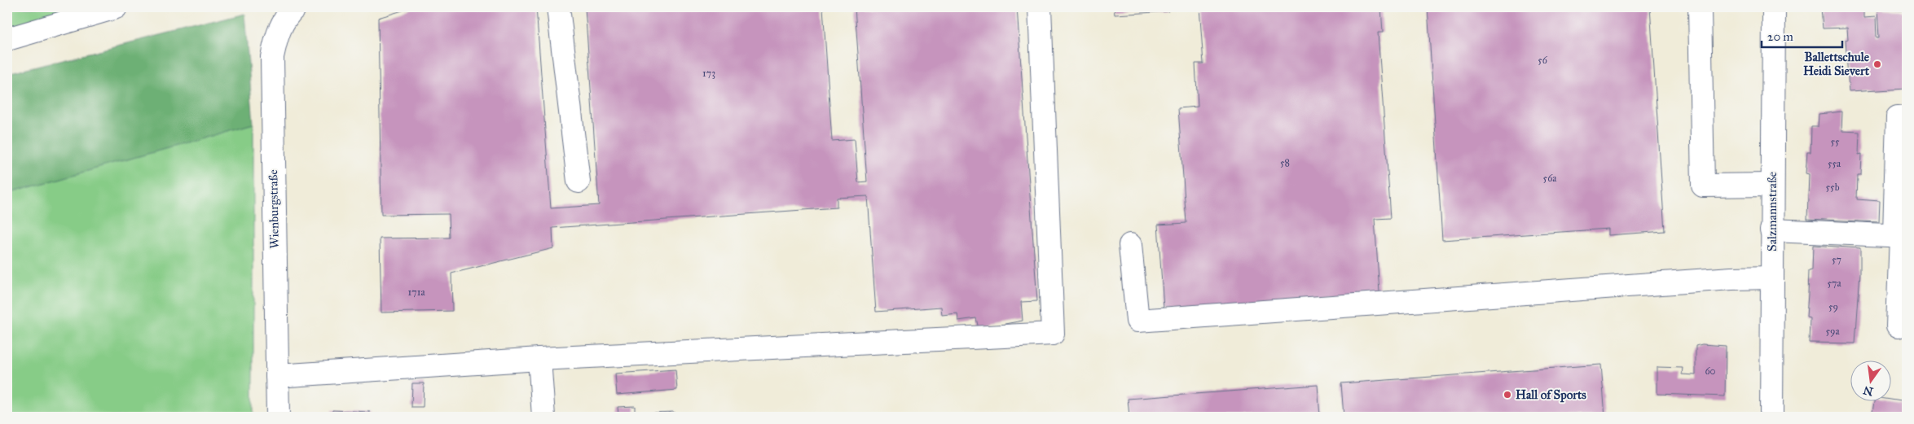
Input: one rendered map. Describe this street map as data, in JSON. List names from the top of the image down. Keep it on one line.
{"streets":{"street":["Wienburgstraße","Salzmannstraße"]},"places":["Ballettschule Heidi Sievert","Hall of Sports"],"house_numbers":["56","173","55","58","55a","56a","55b","57","57a","171a","59","59a","60"],"scale_bar":"20 m","north":"bottom"}
